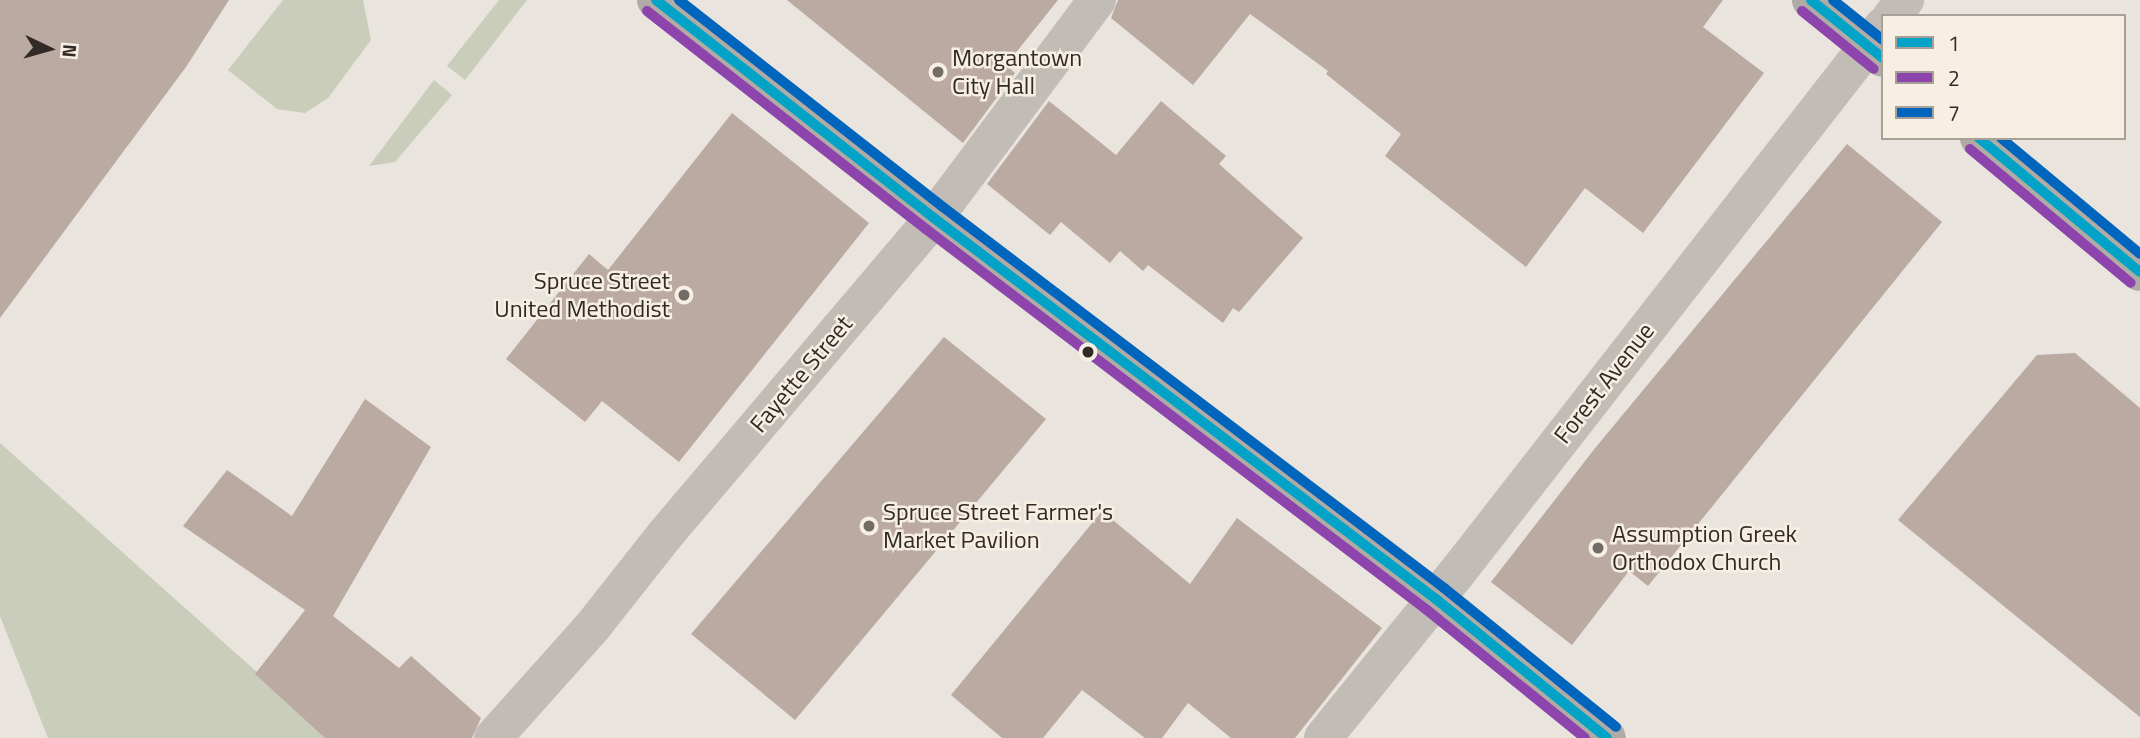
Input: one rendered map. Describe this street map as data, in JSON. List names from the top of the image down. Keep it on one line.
{"streets":{"street":["Fayette Street","Forest Avenue"]},"places":["Morgantown City Hall","Spruce Street United Methodist","Spruce Street Farmer's Market Pavilion","Assumption Greek Orthodox Church"],"lines":["transit line 1","transit line 7","transit line 2"],"legend":["1","2","7"],"north":"right"}
